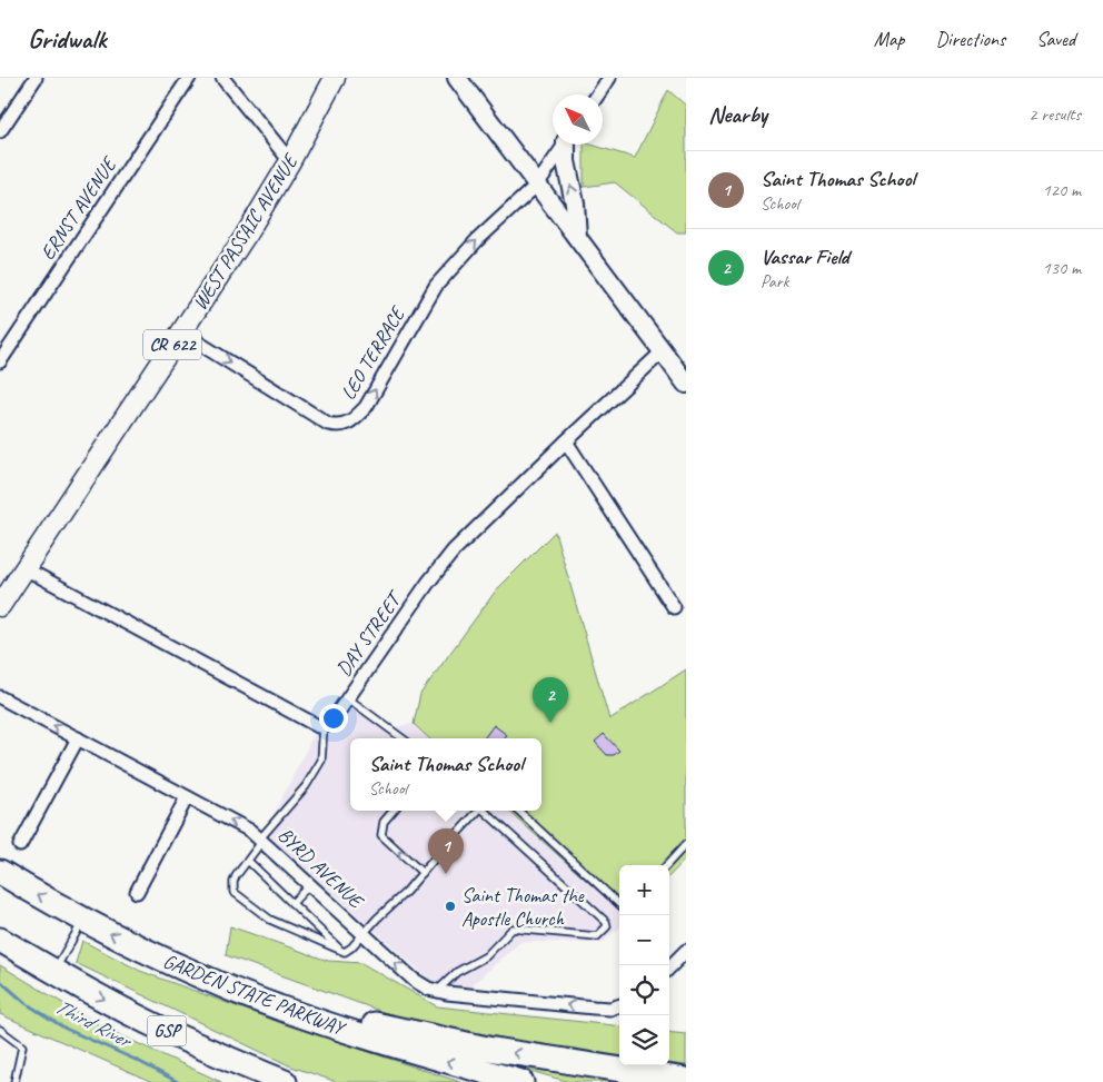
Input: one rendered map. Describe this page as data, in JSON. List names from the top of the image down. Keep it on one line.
{"streets":{"highway":["GARDEN STATE PARKWAY","GSP"],"main road":["WEST PASSAIC AVENUE","CR 622"],"street":["ERNST AVENUE","LEO TERRACE","DAY STREET","BYRD AVENUE"]},"crossings":[["WEST PASSAIC AVENUE","LEO TERRACE"]],"one_way":["BYRD AVENUE"],"water":["Third River"],"places":["Saint Thomas the Apostle Church"],"north":"top left","page":{"header":"Gridwalk","nav":["Map","Directions","Saved"],"heading":["Nearby","2 results"],"list":[{"mark":"1","name":"Saint Thomas School","note":"School","value":"120 m"},{"mark":"2","name":"Vassar Field","note":"Park","value":"130 m"}],"pins":["2","1"],"popup":["Saint Thomas School","School"],"map_buttons":["+","−"]}}
